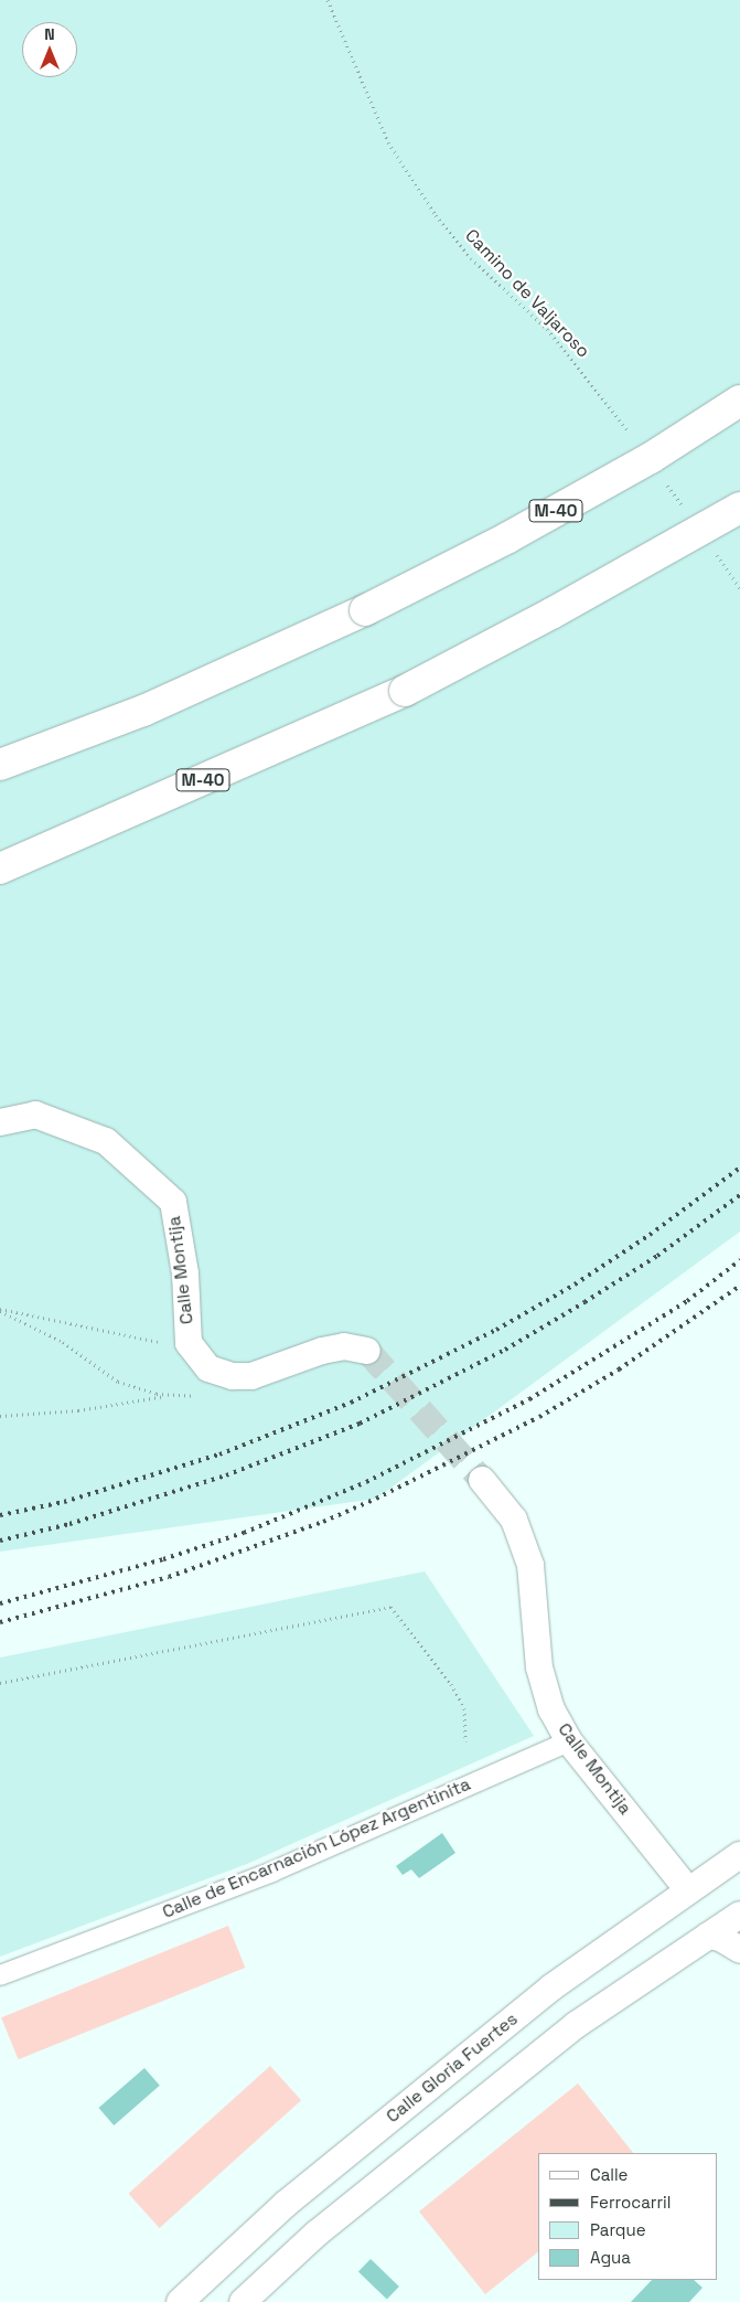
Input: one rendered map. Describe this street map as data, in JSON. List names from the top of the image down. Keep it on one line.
{"streets":{"highway":["M-40"],"street":["Calle Montija","Calle de Encarnación López Argentinita","Calle Gloria Fuertes"],"path":["Camino de Valjaroso"]},"crossings":[["Calle Montija","Calle de Encarnación López Argentinita"],["Calle Montija","Calle Gloria Fuertes"]],"legend":["Calle","Ferrocarril","Parque","Agua"],"north":"top"}
